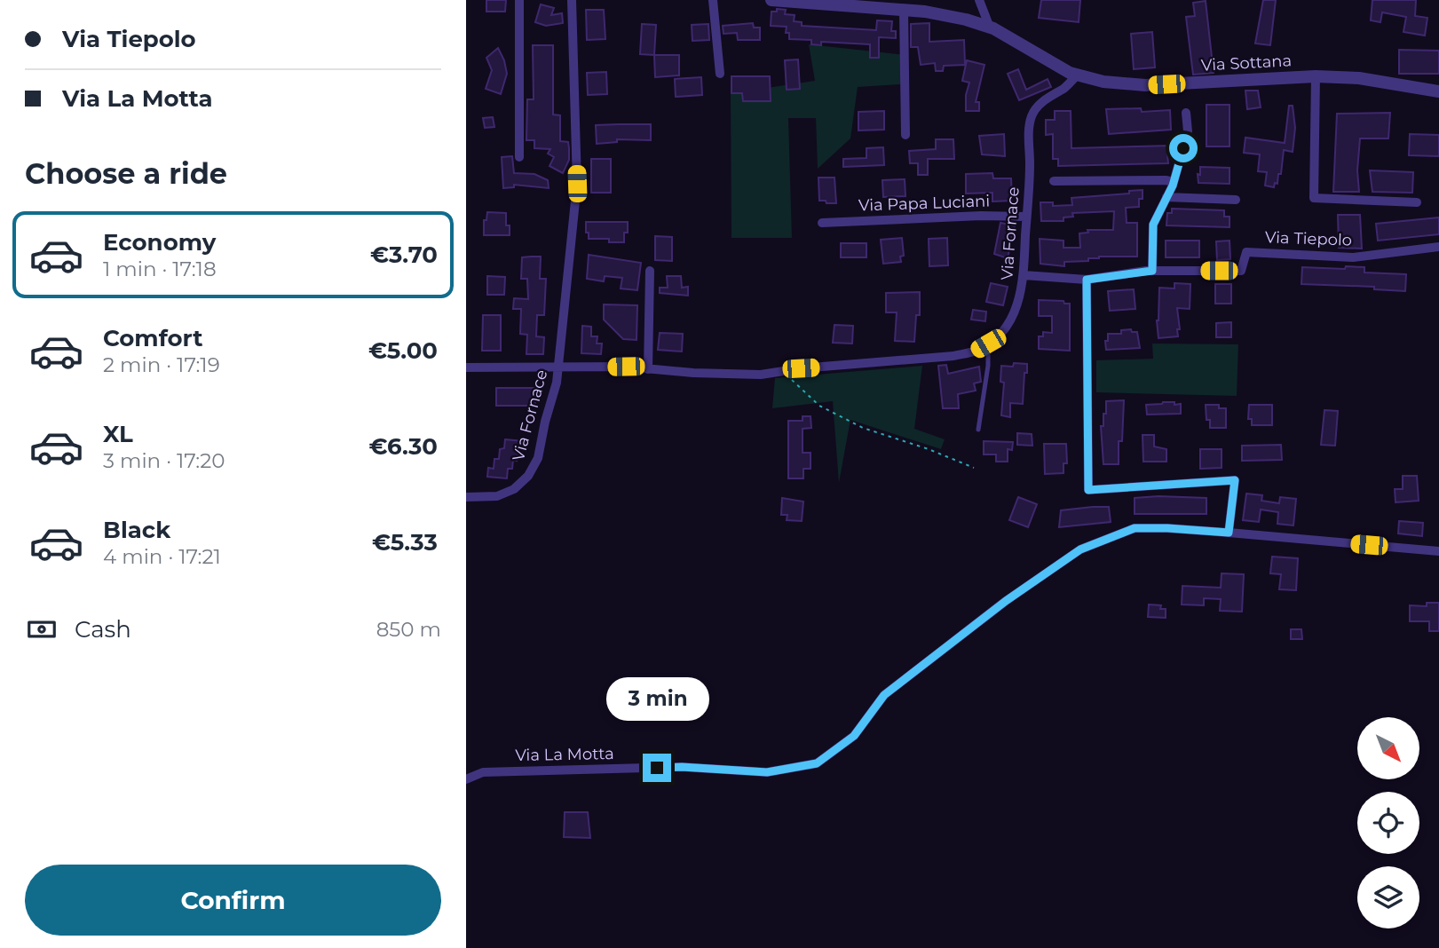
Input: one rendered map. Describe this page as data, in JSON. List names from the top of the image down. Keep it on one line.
{"streets":{"street":["Via Sottana","Via Papa Luciani","Via Fornace","Via Tiepolo","Via La Motta"]},"crossings":[["Via Sottana","Via Fornace"],["Via Papa Luciani","Via Fornace"],["Via Fornace","Via Tiepolo"]],"north":"bottom right","page":{"banner":["Via Tiepolo","Via La Motta"],"heading":"Choose a ride","list":[{"name":"Economy","note":"1 min · 17:18","value":"€3.70"},{"name":"Comfort","note":"2 min · 17:19","value":"€5.00"},{"name":"XL","note":"3 min · 17:20","value":"€6.30"},{"name":"Black","note":"4 min · 17:21","value":"€5.33"}],"pay":["Cash","850 m"],"bubble":"3 min","buttons":"Confirm"}}
